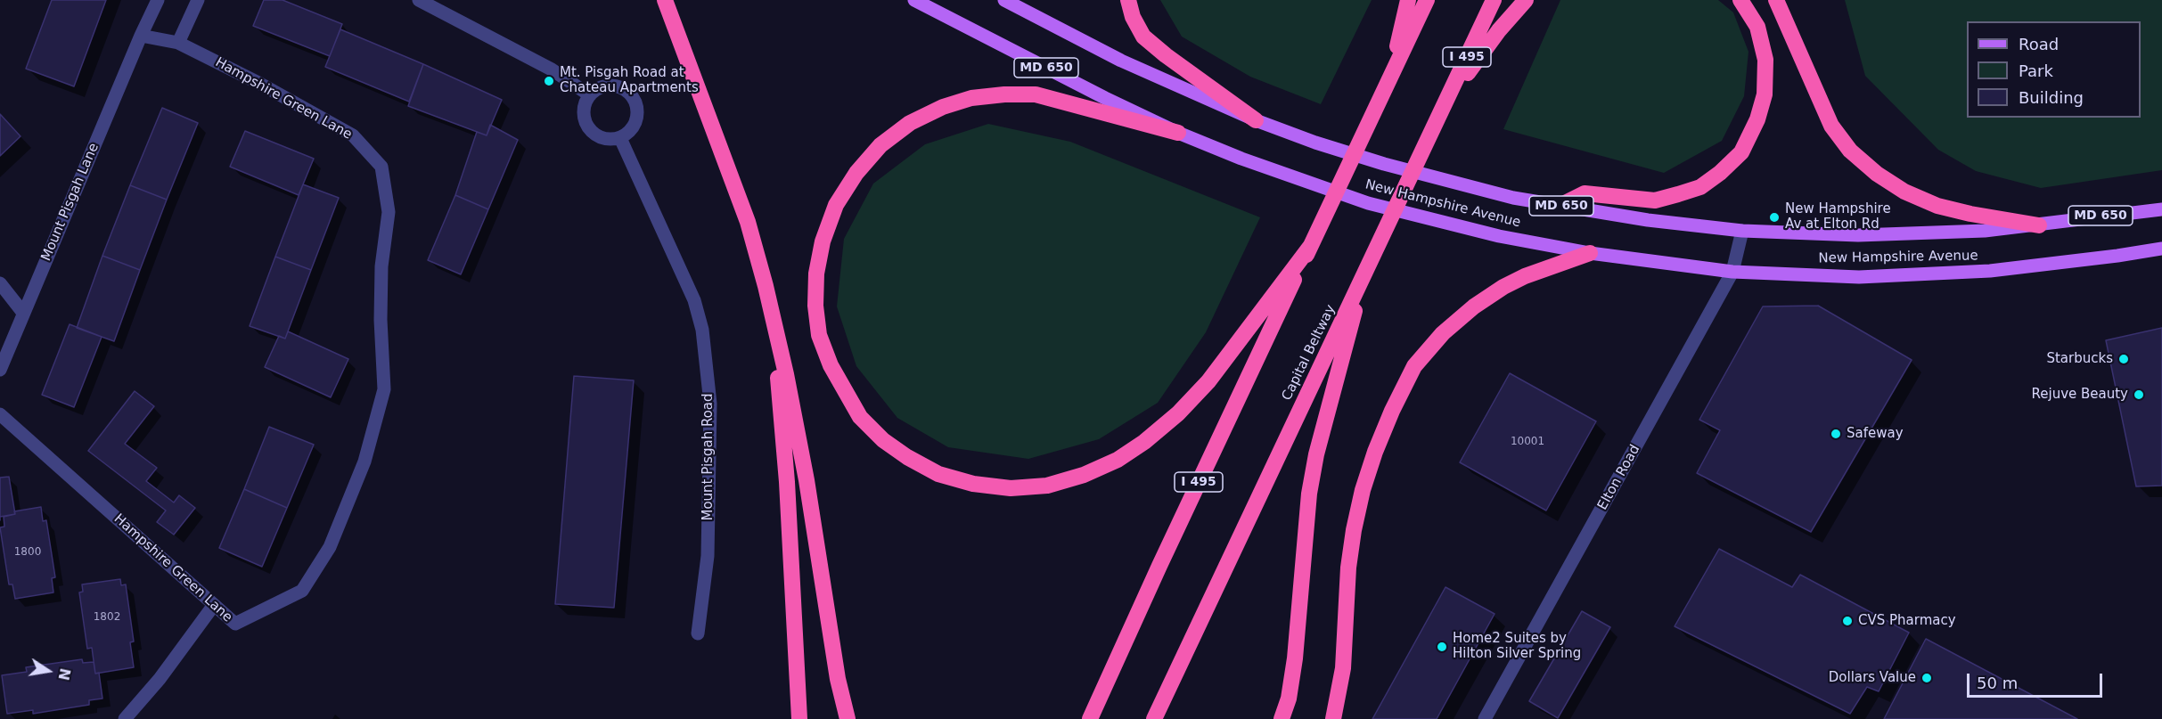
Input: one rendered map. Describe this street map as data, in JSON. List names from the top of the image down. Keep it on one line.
{"streets":{"highway":["I 495","Capital Beltway"],"main road":["MD 650","New Hampshire Avenue"],"street":["Hampshire Green Lane","Mount Pisgah Lane","Mount Pisgah Road","Elton Road"]},"crossings":[["New Hampshire Avenue","Elton Road"]],"places":["Mt. Pisgah Road at Chateau Apartments","New Hampshire Av at Elton Rd","Starbucks","Rejuve Beauty","Safeway","CVS Pharmacy","Home2 Suites by Hilton Silver Spring","Dollars Value"],"house_numbers":["10001","1800","1802"],"legend":["Road","Park","Building"],"scale_bar":"50 m","north":"right"}
